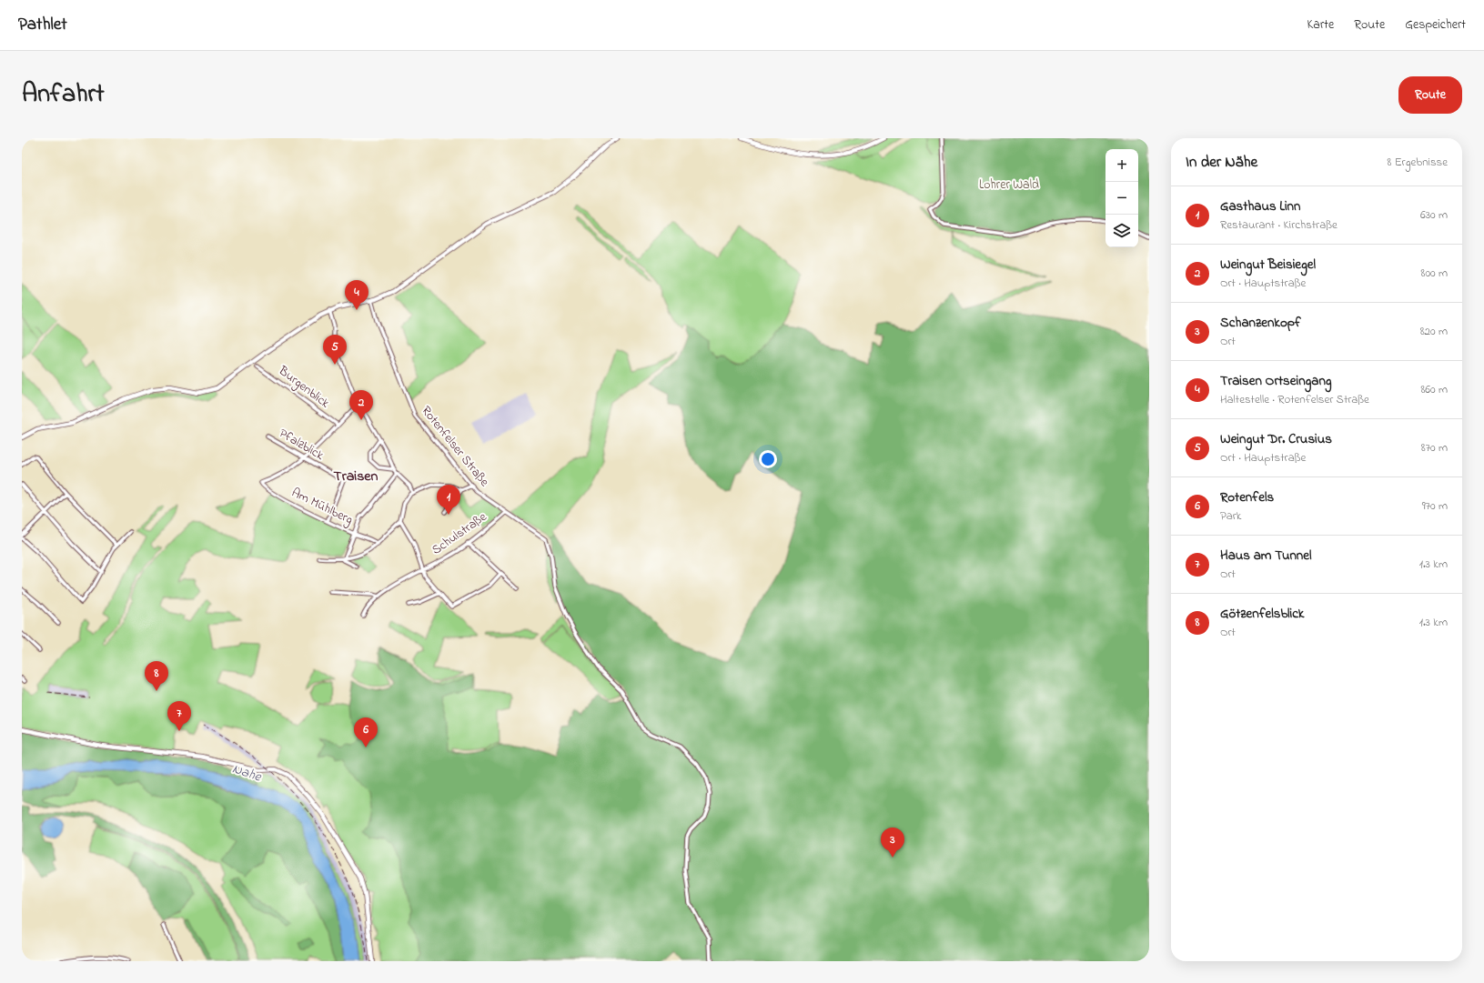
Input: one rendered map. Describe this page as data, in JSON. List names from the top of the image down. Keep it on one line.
{"streets":{"street":["Burgenblick","Pfalzblick","Rotenfelser Straße","Am Mühlberg","Schulstraße"]},"crossings":[["Pfalzblick","Am Mühlberg"],["Rotenfelser Straße","Schulstraße"]],"districts":["Traisen"],"water":["Nahe"],"parks":["Lohrer Wald"],"page":{"header":"Pathlet","nav":["Karte","Route","Gespeichert"],"title":"Anfahrt","buttons":"Route","heading":["In der Nähe","8 Ergebnisse"],"map_buttons":["+","−"],"list":[{"mark":"1","name":"Gasthaus Linn","note":"Restaurant · Kirchstraße","value":"630 m"},{"mark":"2","name":"Weingut Beisiegel","note":"Ort · Hauptstraße","value":"800 m"},{"mark":"3","name":"Schanzenkopf","note":"Ort","value":"820 m"},{"mark":"4","name":"Traisen Ortseingang","note":"Haltestelle · Rotenfelser Straße","value":"860 m"},{"mark":"5","name":"Weingut Dr. Crusius","note":"Ort · Hauptstraße","value":"870 m"},{"mark":"6","name":"Rotenfels","note":"Park","value":"970 m"},{"mark":"7","name":"Haus am Tunnel","note":"Ort","value":"1.3 km"},{"mark":"8","name":"Götzenfelsblick","note":"Ort","value":"1.3 km"}],"pins":["4","5","2","1","8","7","6","3"]}}
